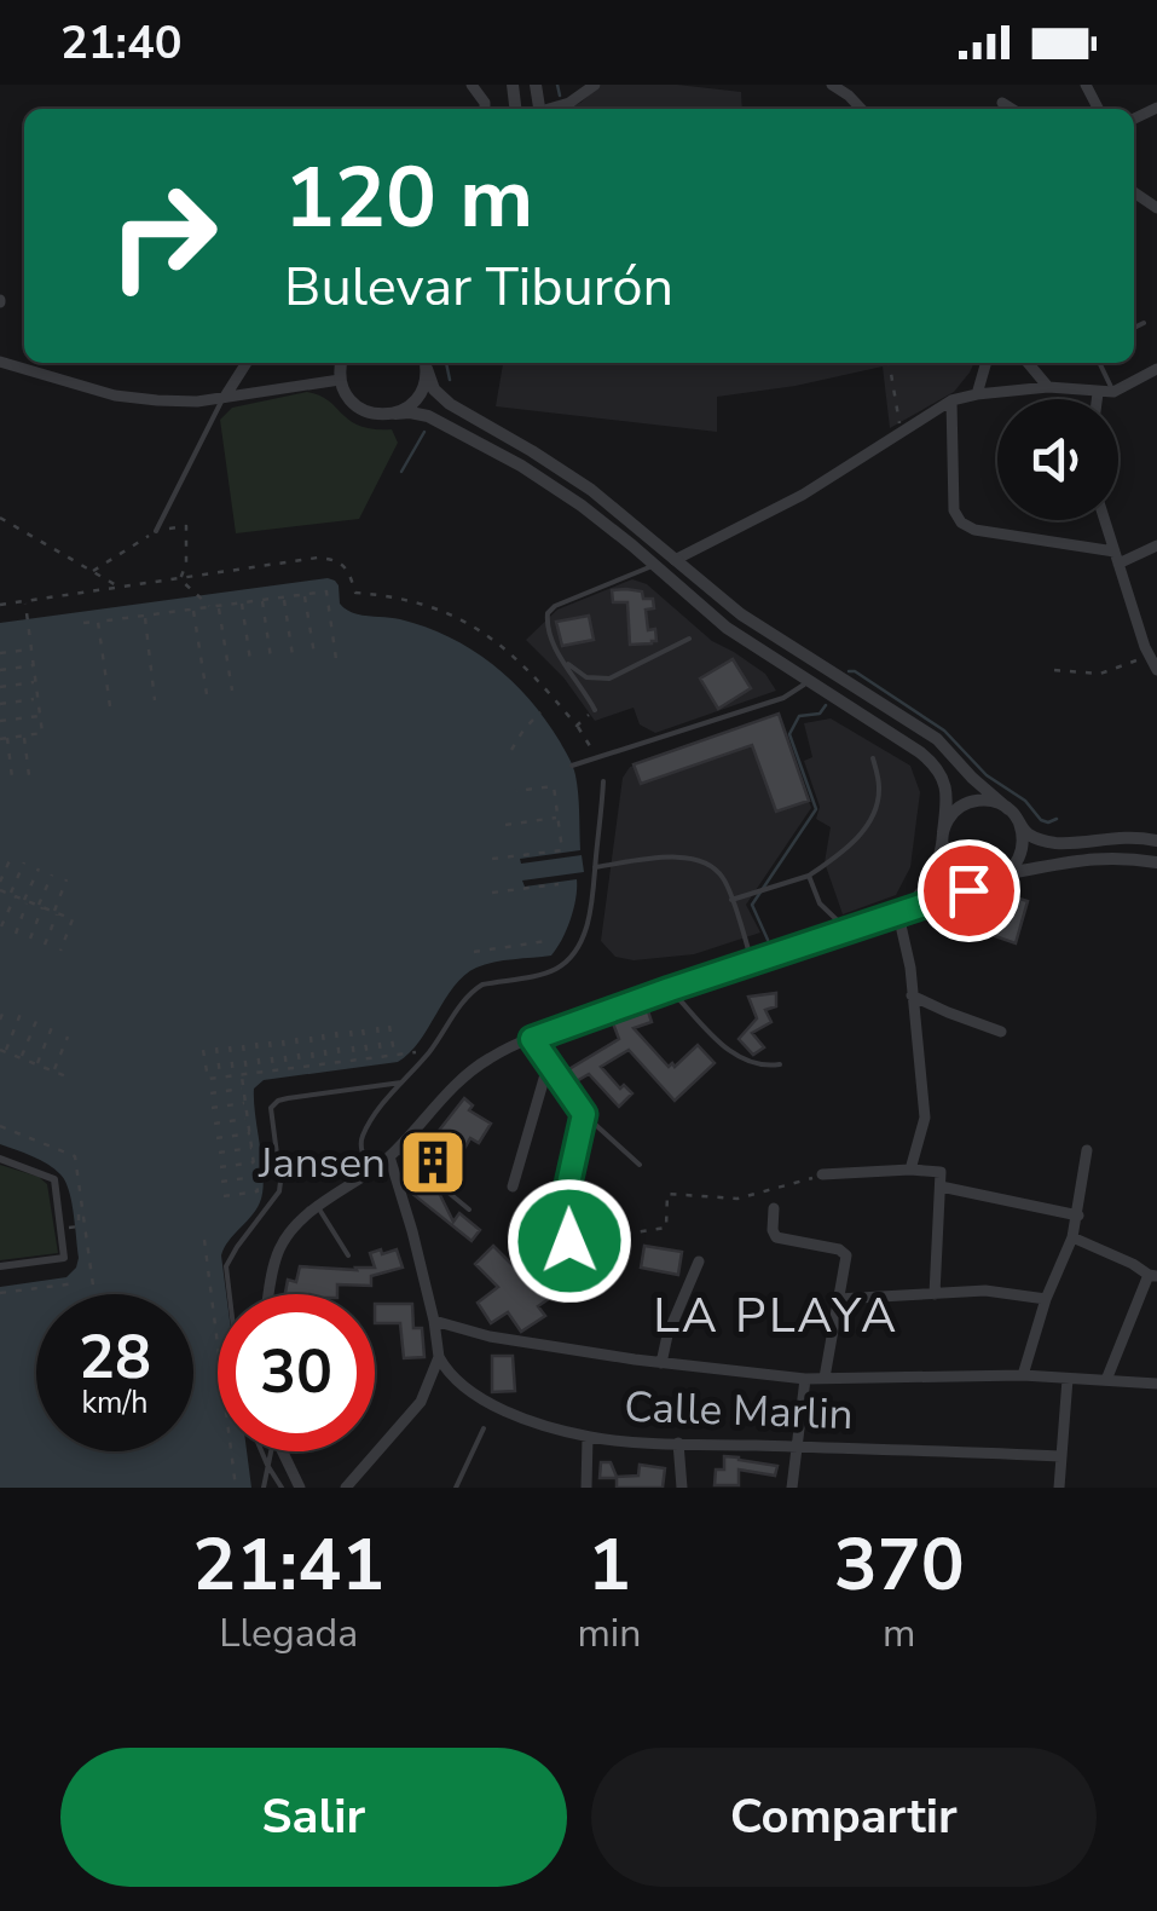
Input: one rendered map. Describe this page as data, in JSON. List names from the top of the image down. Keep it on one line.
{"streets":{"street":["Calle Marlin"]},"districts":["LA PLAYA"],"places":{"building":["Jansen"]},"page":{"status":"21:40","turn":["120 m","Bulevar Tiburón"],"speed":"28 km/h","limit":"30","eta":["21:41","Llegada","1","min","370","m"],"buttons":["Salir","Compartir"]}}
